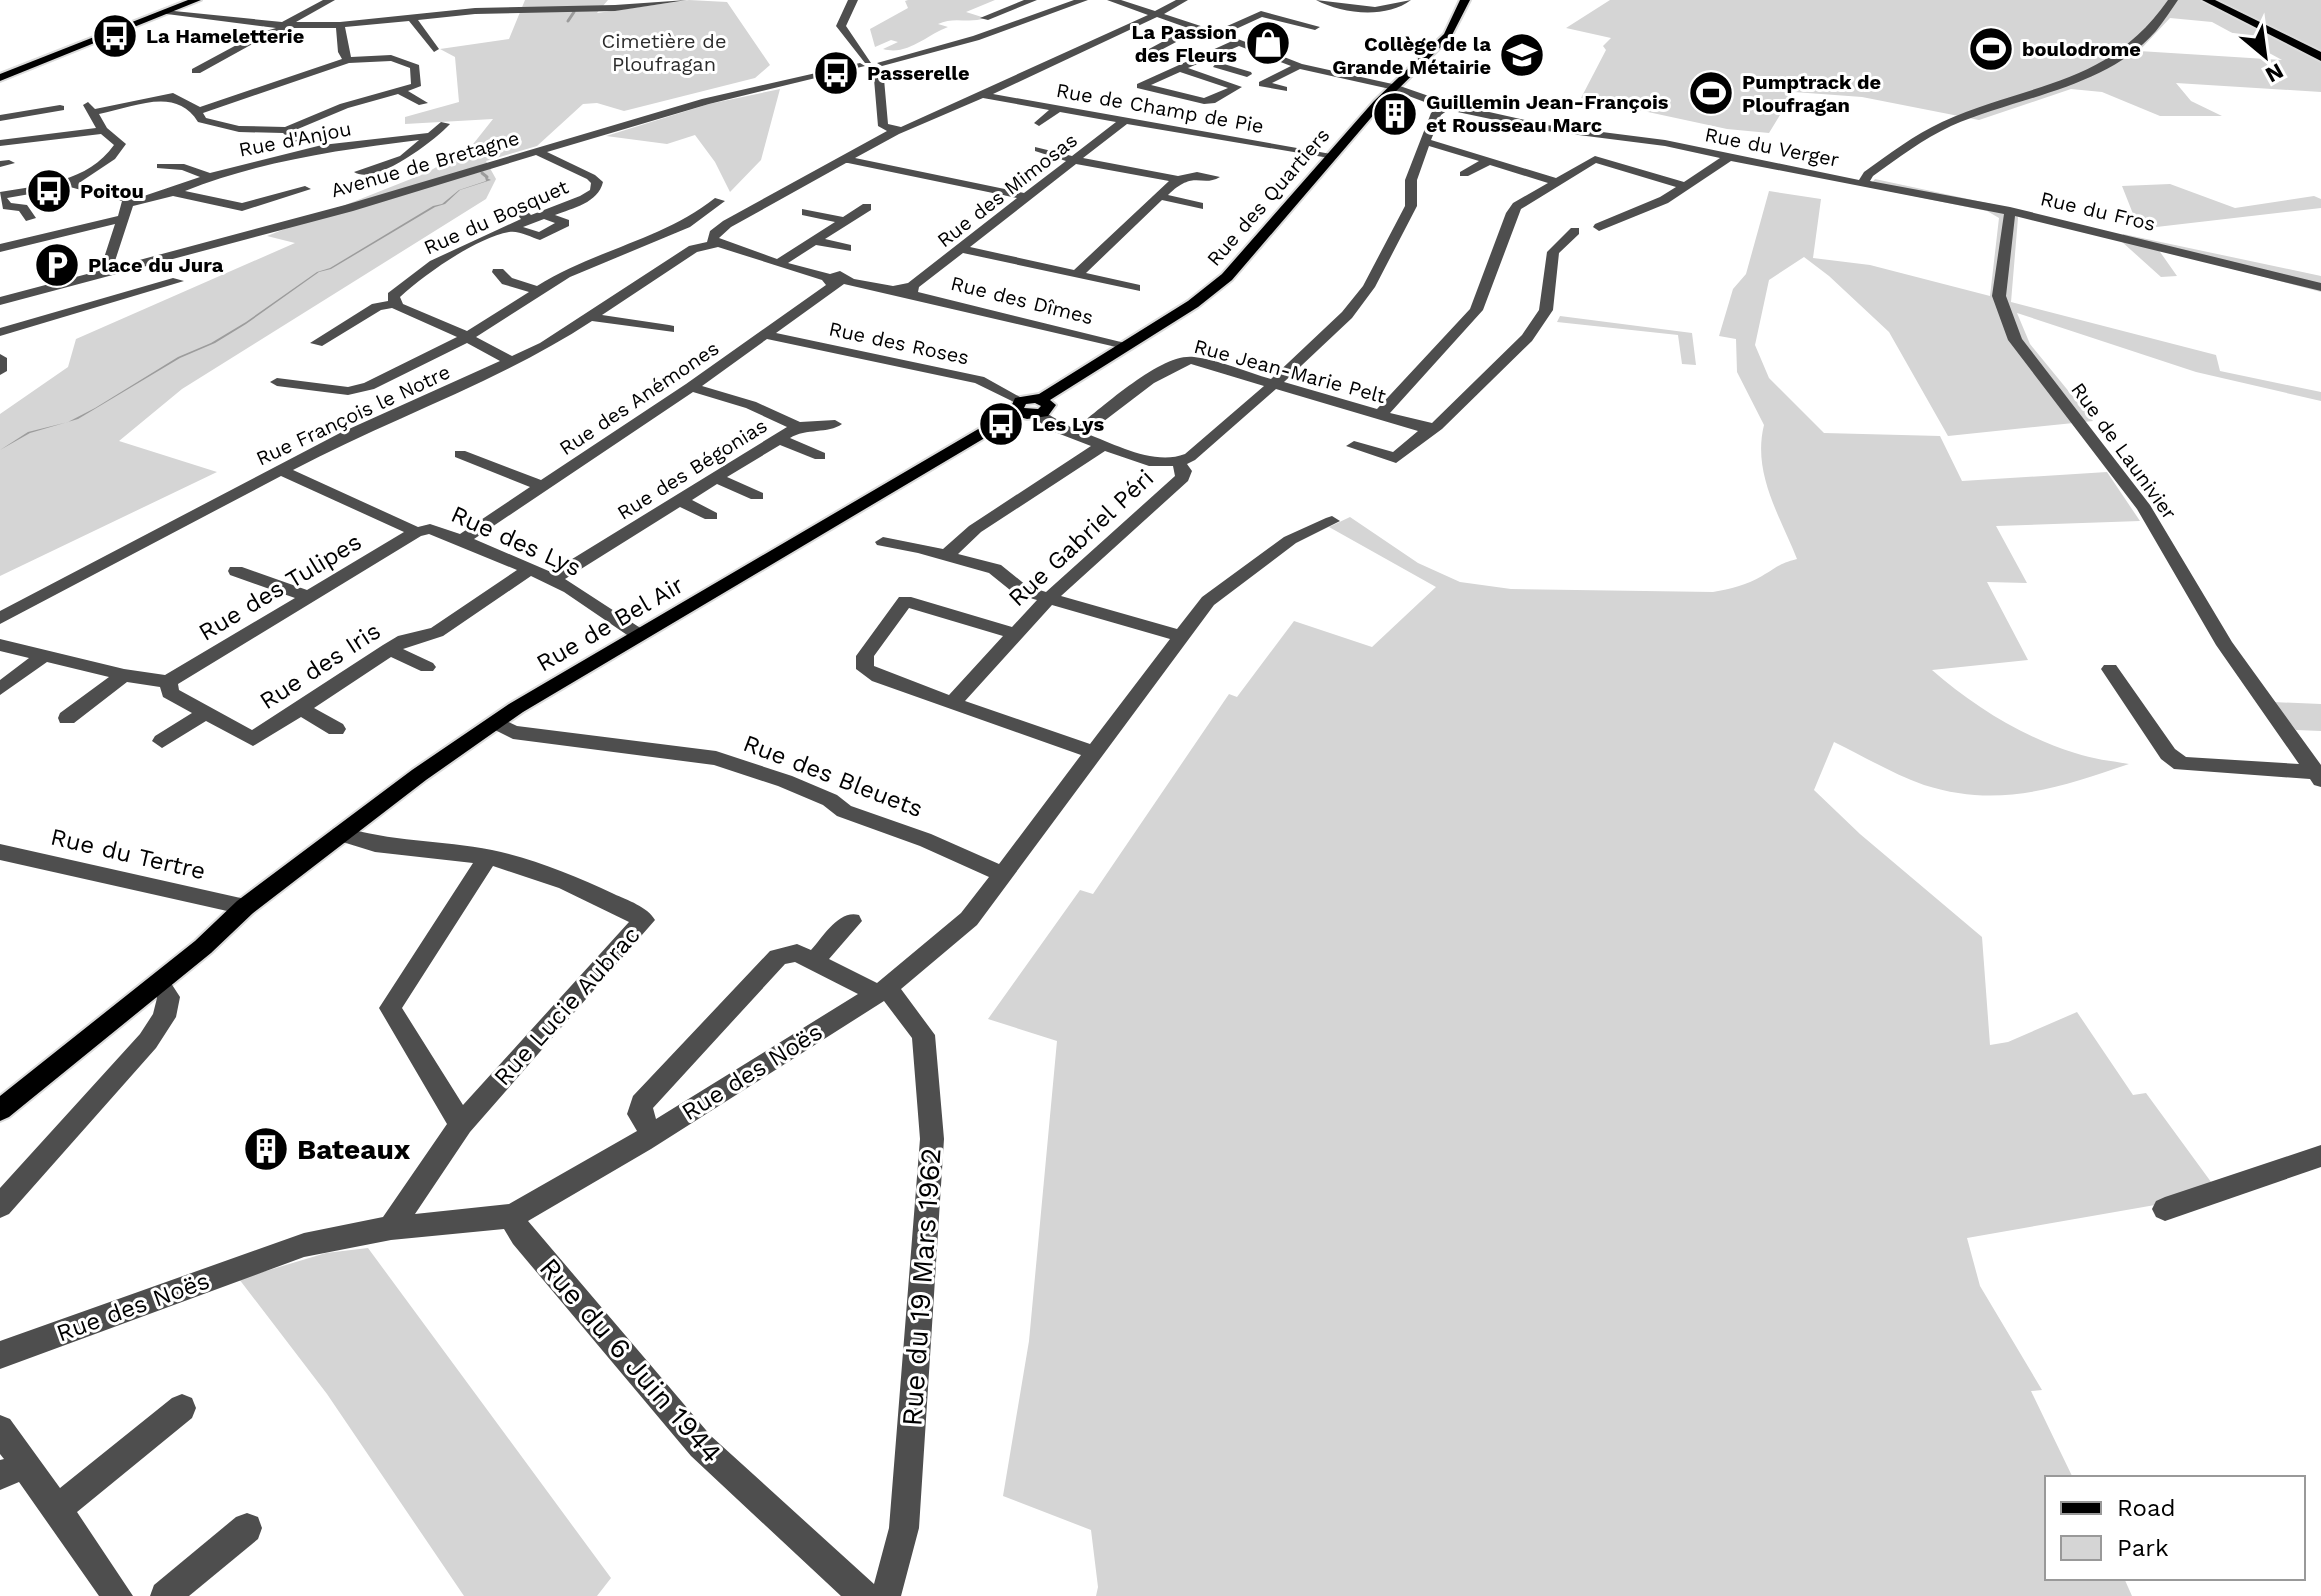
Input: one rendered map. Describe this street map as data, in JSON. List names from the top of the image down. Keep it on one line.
{"streets":{"main road":["Rue des Quartiers","Rue de Bel Air"],"street":["Rue de Champ de Pie","Rue d'Anjou","Rue du Verger","Avenue de Bretagne","Rue des Mimosas","Rue du Fros","Rue du Bosquet","Rue des Dîmes","Rue des Roses","Rue Jean-Marie Pelt","Rue des Anémones","Rue François le Notre","Rue de Launivier","Rue des Bégonias","Rue Gabriel Péri","Rue des Lys","Rue des Tulipes","Rue des Iris","Rue des Bleuets","Rue du Tertre","Rue Lucie Aubrac","Rue des Noës","Rue du 19 Mars 1962","Rue du 6 Juin 1944"]},"crossings":[["Rue de Champ de Pie","Rue des Mimosas"],["Rue de Champ de Pie","Rue des Quartiers"],["Rue du Verger","Rue des Quartiers"],["Rue du Verger","Rue du Fros"],["Avenue de Bretagne","Rue du Bosquet"],["Rue des Mimosas","Rue des Dîmes"],["Rue des Quartiers","Rue des Dîmes"],["Rue des Quartiers","Rue des Roses"],["Rue des Quartiers","Rue Gabriel Péri"],["Rue des Quartiers","Rue de Bel Air"],["Rue du Fros","Rue de Launivier"],["Rue des Dîmes","Rue des Anémones"],["Rue des Roses","Rue des Anémones"],["Rue des Roses","Rue de Bel Air"],["Rue Jean-Marie Pelt","Rue Gabriel Péri"],["Rue des Anémones","Rue des Bégonias"],["Rue des Anémones","Rue des Lys"],["Rue François le Notre","Rue des Lys"],["Rue des Bégonias","Rue des Lys"],["Rue des Lys","Rue des Tulipes"],["Rue des Lys","Rue de Bel Air"],["Rue des Lys","Rue des Iris"],["Rue des Tulipes","Rue des Iris"],["Rue de Bel Air","Rue des Bleuets"],["Rue de Bel Air","Rue du Tertre"],["Rue des Bleuets","Rue des Noës"],["Rue Lucie Aubrac","Rue des Noës"],["Rue des Noës","Rue du 19 Mars 1962"],["Rue des Noës","Rue du 6 Juin 1944"]],"parks":["Cimetière de Ploufragan"],"places":{"bus stop":["La Hameletterie","Passerelle","Poitou","Les Lys"],"shop":["La Passion des Fleurs"],"sports":["boulodrome","Pumptrack de Ploufragan"],"school or university":["Collège de la Grande Métairie"],"building":["Guillemin Jean-François et Rousseau Marc","Bateaux"],"parking":["Place du Jura"]},"legend":["Road","Park"],"north":"bottom right"}
